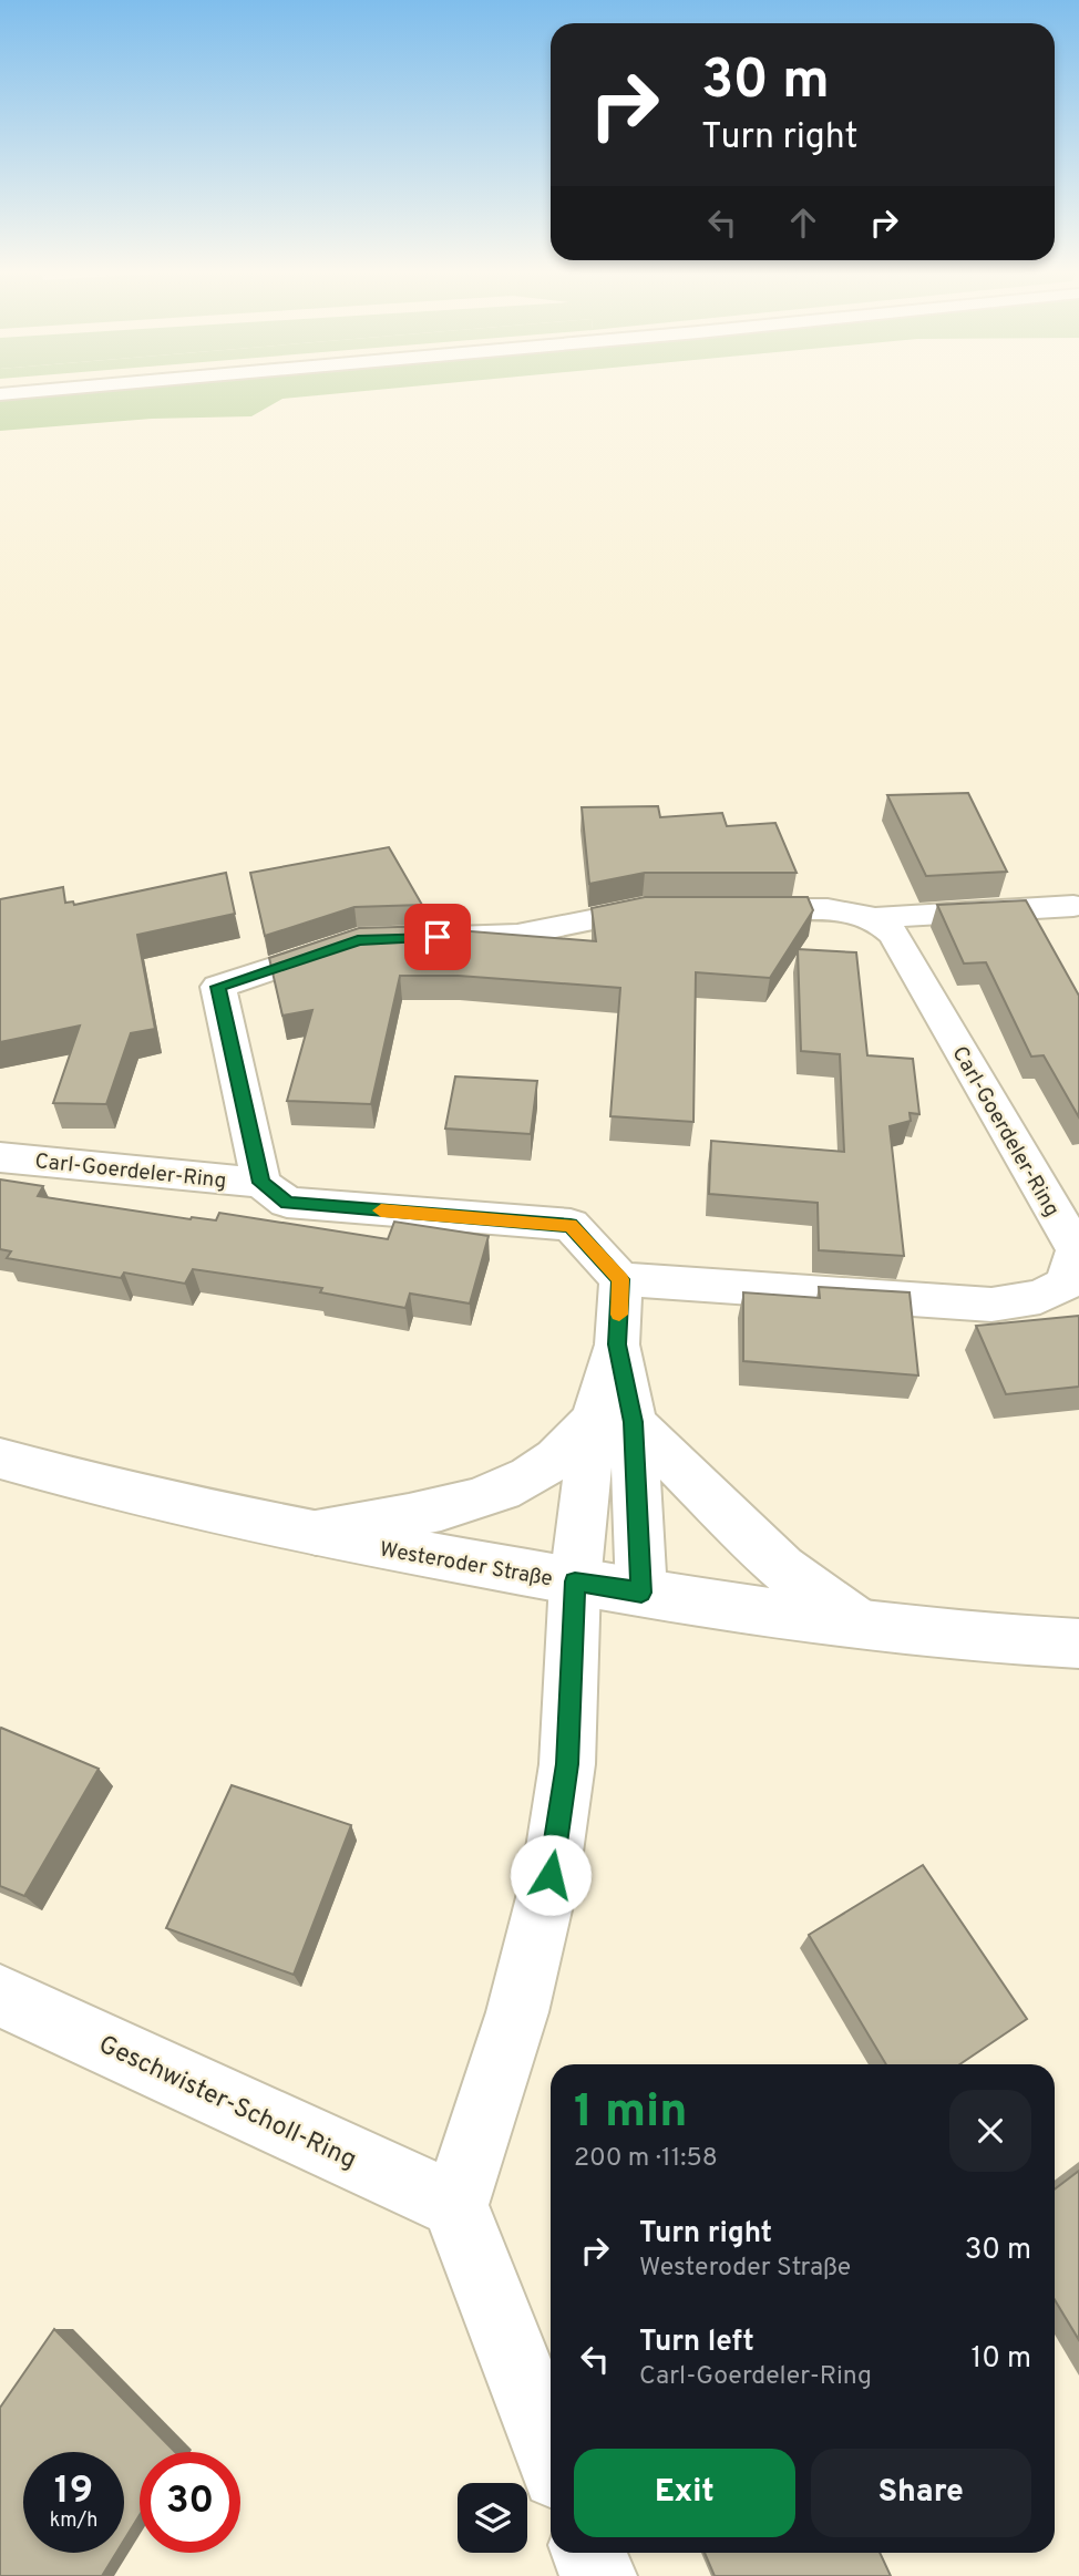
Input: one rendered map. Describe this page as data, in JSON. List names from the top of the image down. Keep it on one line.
{"streets":{"main road":["Carl-Goerdeler-Ring","Westeroder Straße","Geschwister-Scholl-Ring"]},"page":{"turn":["30 m","Turn right"],"heading":["1 min","200 m · 11:58"],"list":[{"name":"Turn right","note":"Westeroder Straße","value":"30 m"},{"name":"Turn left","note":"Carl-Goerdeler-Ring","value":"10 m"}],"buttons":["Exit","Share"],"speed":"19 km/h","limit":"30"}}
